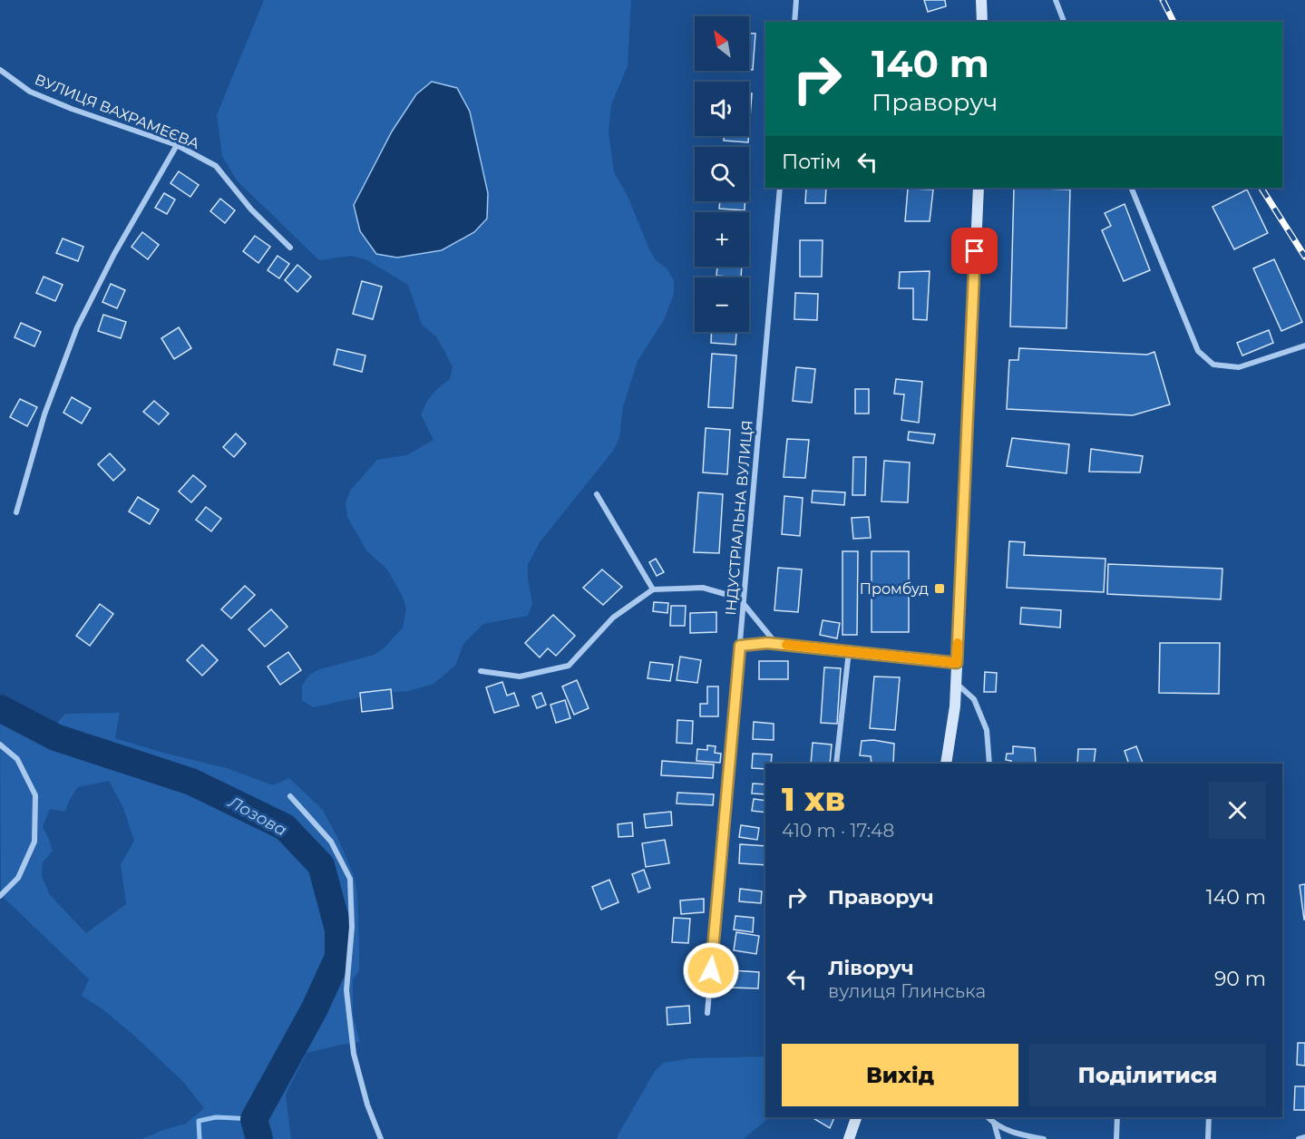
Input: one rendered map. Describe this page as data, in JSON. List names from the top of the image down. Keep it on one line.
{"streets":{"street":["ВУЛИЦЯ ВАХРАМЕЄВА","ІНДУСТРІАЛЬНА ВУЛИЦЯ"]},"water":["Лозова"],"places":{"transit":["Промбуд"]},"north":"top left","page":{"map_buttons":["+","−"],"turn":["140 m","Праворуч"],"then":"Потім","heading":["1 хв","410 m · 17:48"],"list":[{"name":"Праворуч","value":"140 m"},{"name":"Ліворуч","note":"вулиця Глинська","value":"90 m"}],"buttons":["Вихід","Поділитися"]}}
